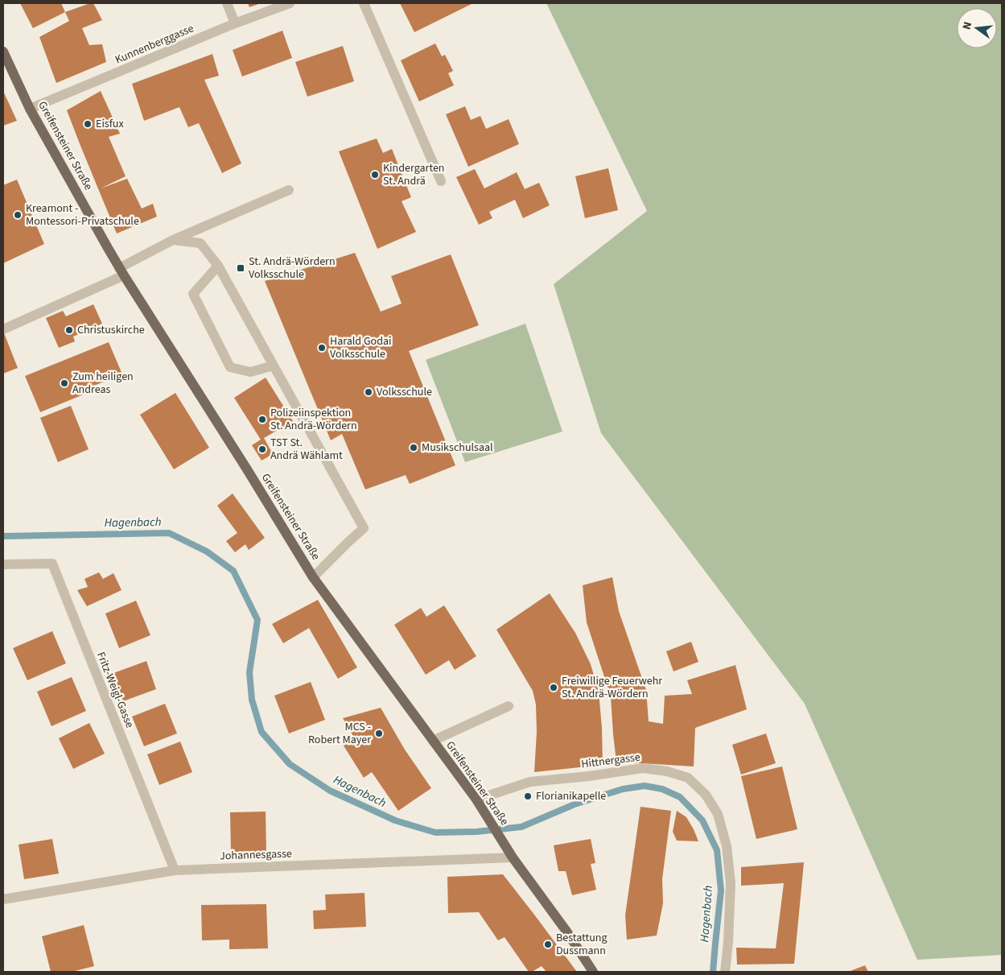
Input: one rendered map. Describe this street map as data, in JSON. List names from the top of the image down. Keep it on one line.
{"streets":{"main road":["Greifensteiner Straße"],"street":["Kunnenberggasse","Fritz-Weigl-Gasse","Hittnergasse","Johannesgasse"]},"crossings":[["Kunnenberggasse","Greifensteiner Straße"],["Greifensteiner Straße","Hittnergasse"],["Greifensteiner Straße","Johannesgasse"],["Fritz-Weigl-Gasse","Johannesgasse"]],"water":["Hagenbach"],"places":{"other":["Eisfux","Kindergarten St. Andrä","Kreamont - Montessori-Privatschule","Christuskirche","Harald Godai Volksschule","Zum heiligen Andreas","Volksschule","Polizeiinspektion St. Andrä-Wördern","Musikschulsaal","TST St. Andrä Wählamt","Freiwillige Feuerwehr St. Andrä-Wördern","MCS - Robert Mayer","Florianikapelle","Bestattung Dussmann"],"transit":["St. Andrä-Wördern Volksschule"]},"north":"left"}
